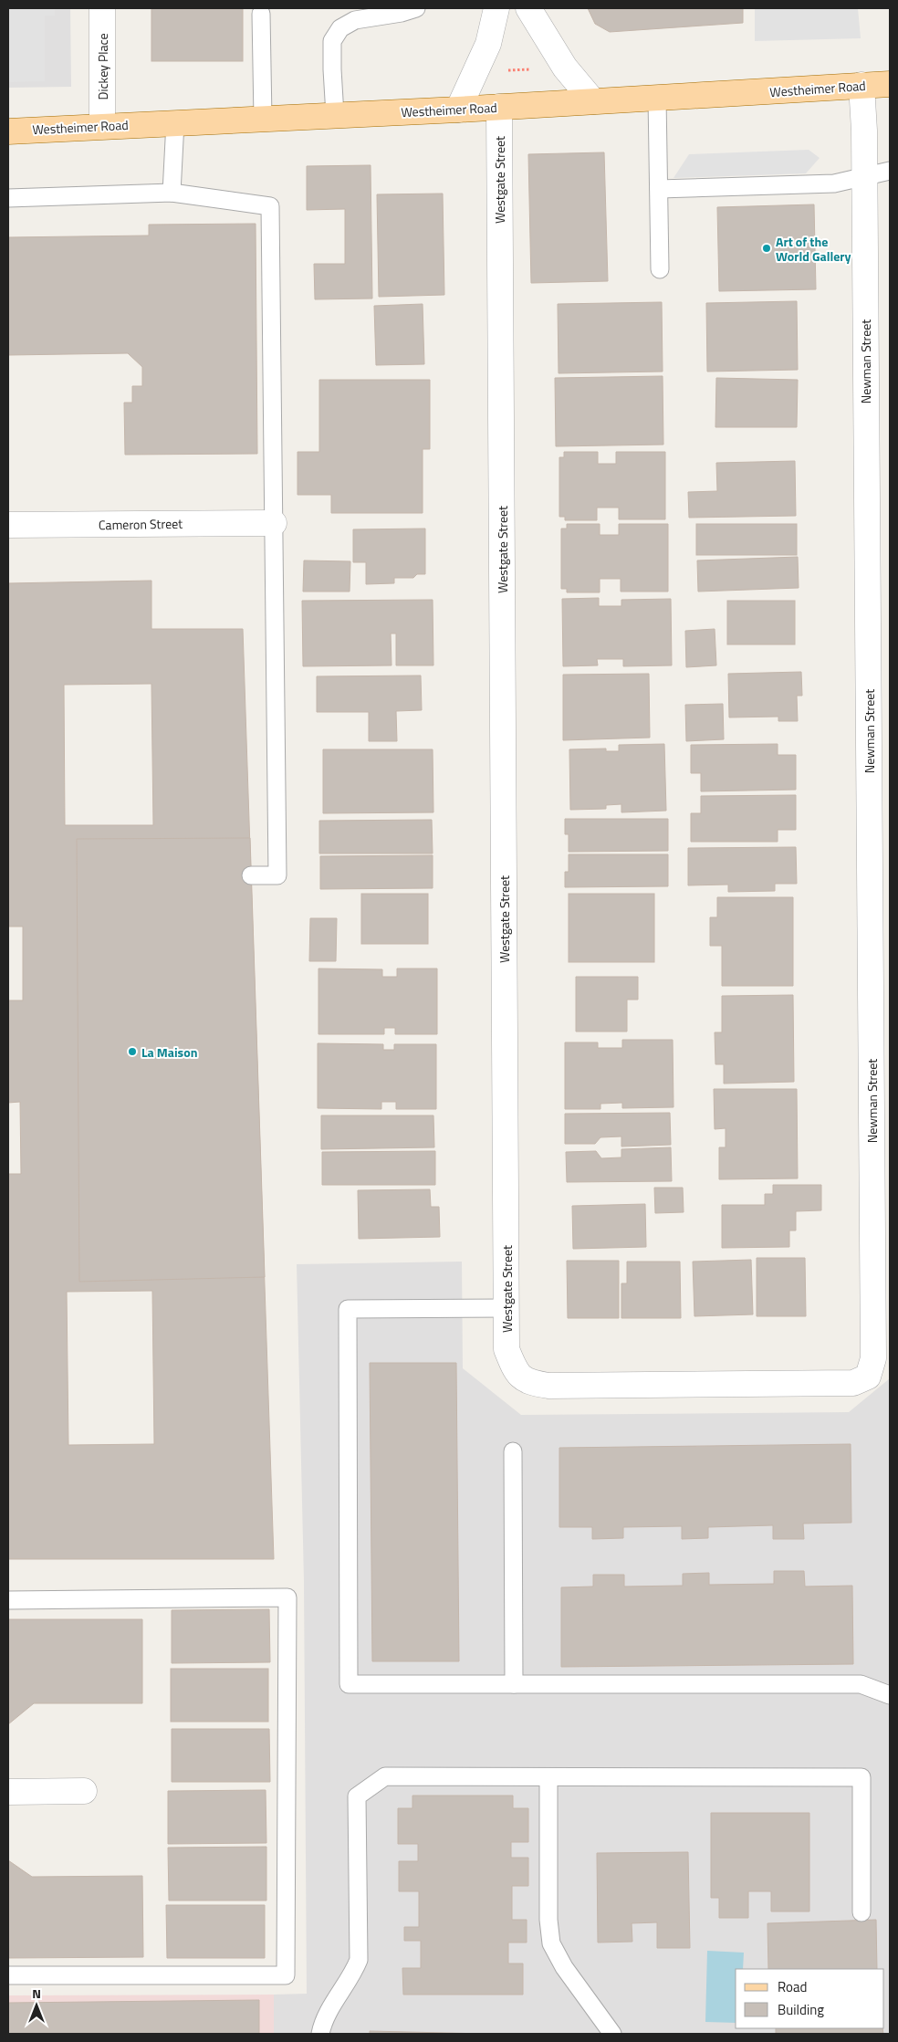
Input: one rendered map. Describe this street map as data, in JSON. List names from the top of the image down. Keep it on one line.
{"streets":{"main road":["Westheimer Road"],"street":["Dickey Place","Westgate Street","Newman Street","Cameron Street"]},"crossings":[["Dickey Place","Westheimer Road"],["Westheimer Road","Westgate Street"],["Westheimer Road","Newman Street"],["Westgate Street","Newman Street"]],"places":["Art of the World Gallery","La Maison"],"legend":["Road","Building"],"north":"top"}
